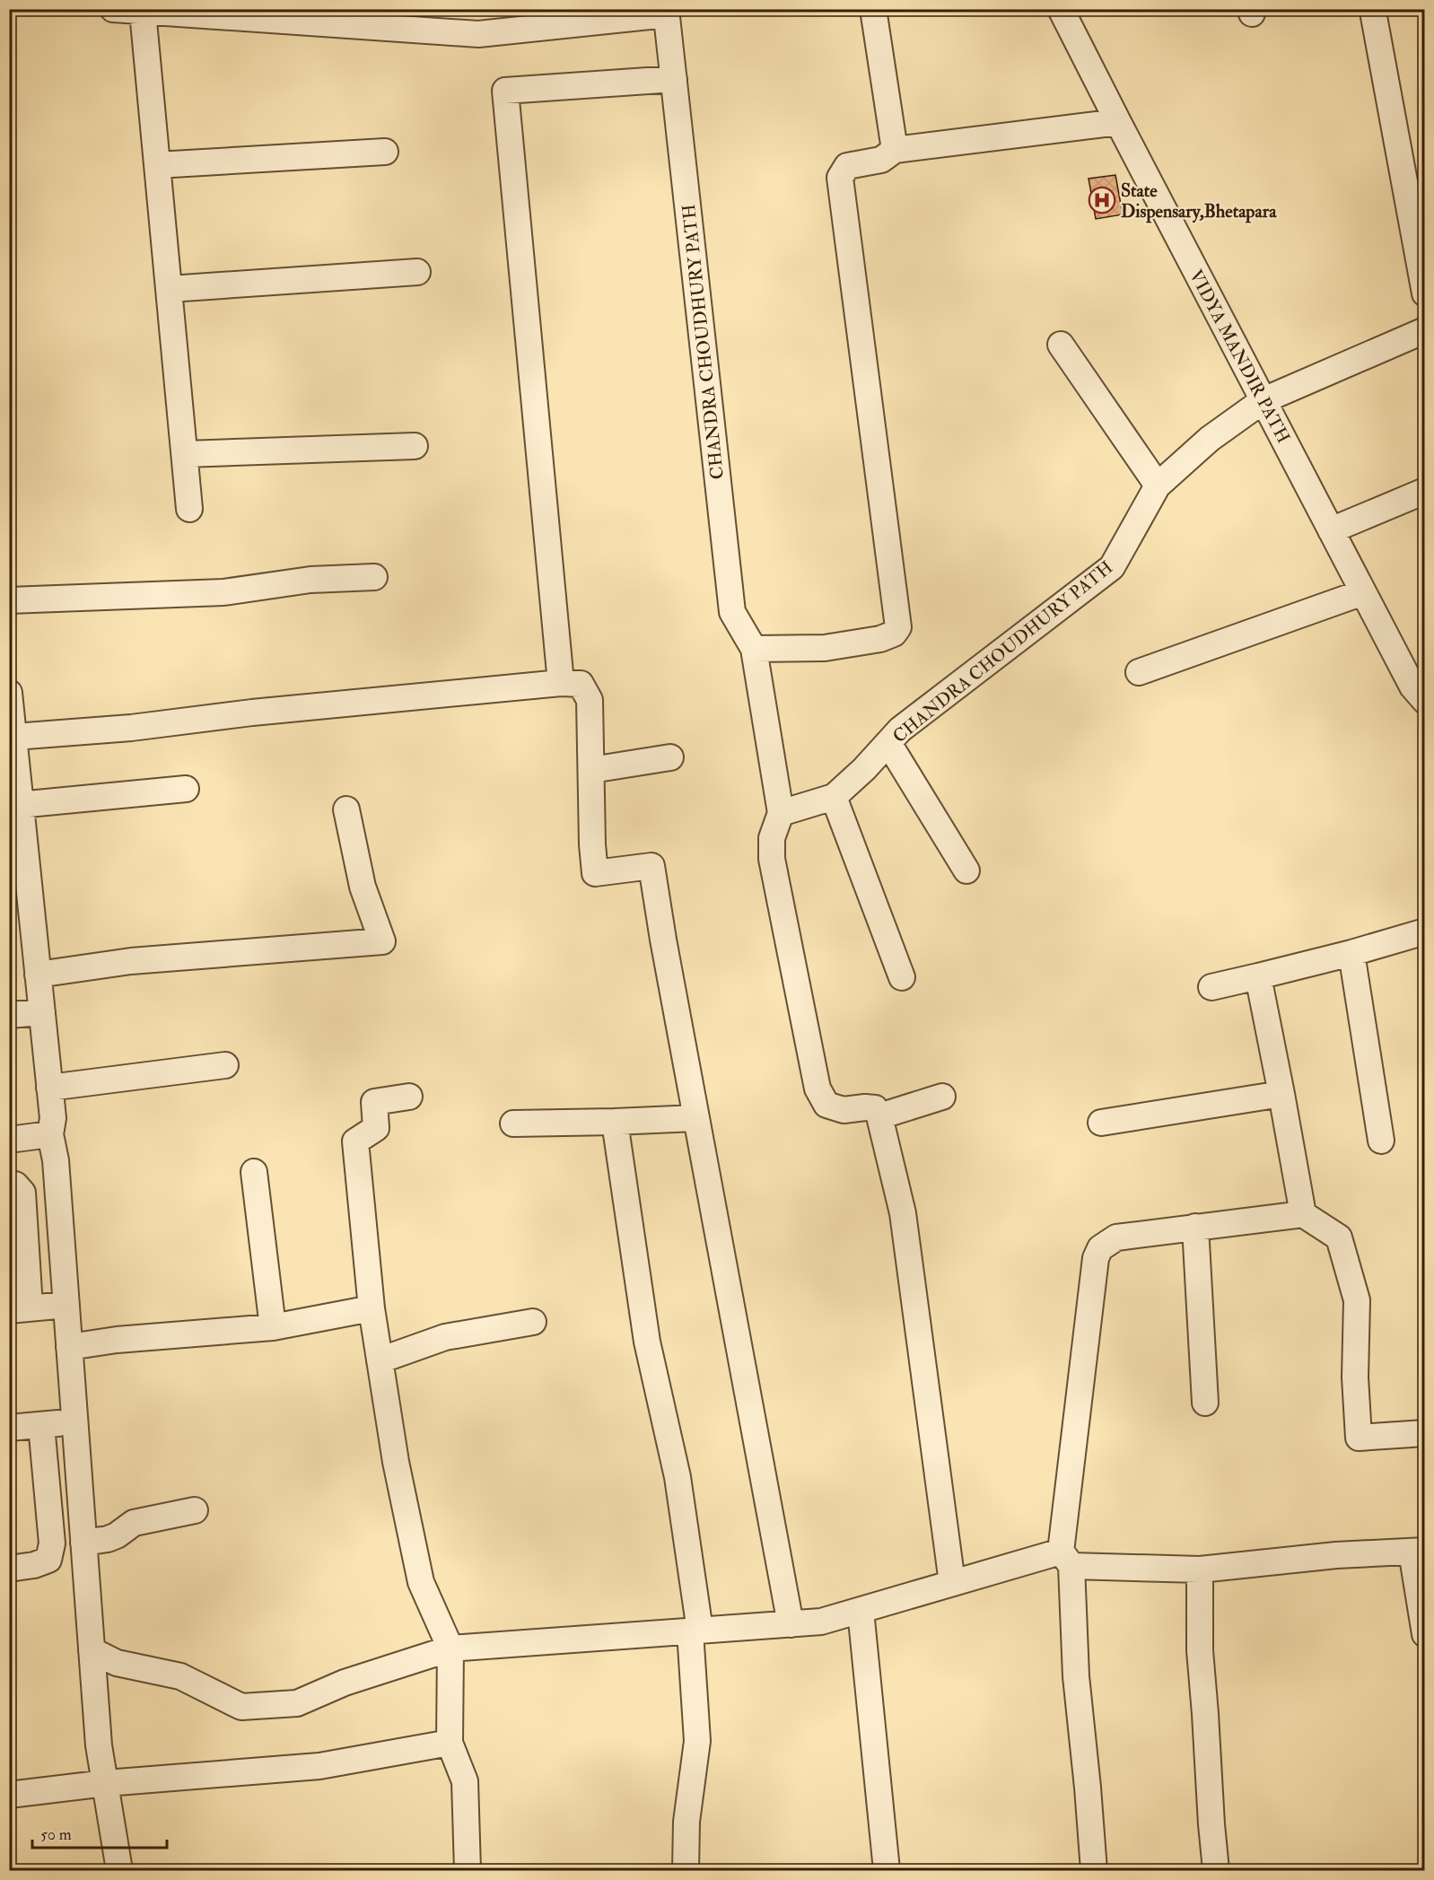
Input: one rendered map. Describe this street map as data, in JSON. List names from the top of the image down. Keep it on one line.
{"streets":{"street":["CHANDRA CHOUDHURY PATH","VIDYA MANDIR PATH"]},"crossings":[["CHANDRA CHOUDHURY PATH","VIDYA MANDIR PATH"]],"places":{"hospital":["State Dispensary,Bhetapara"]},"scale_bar":"50 m"}
